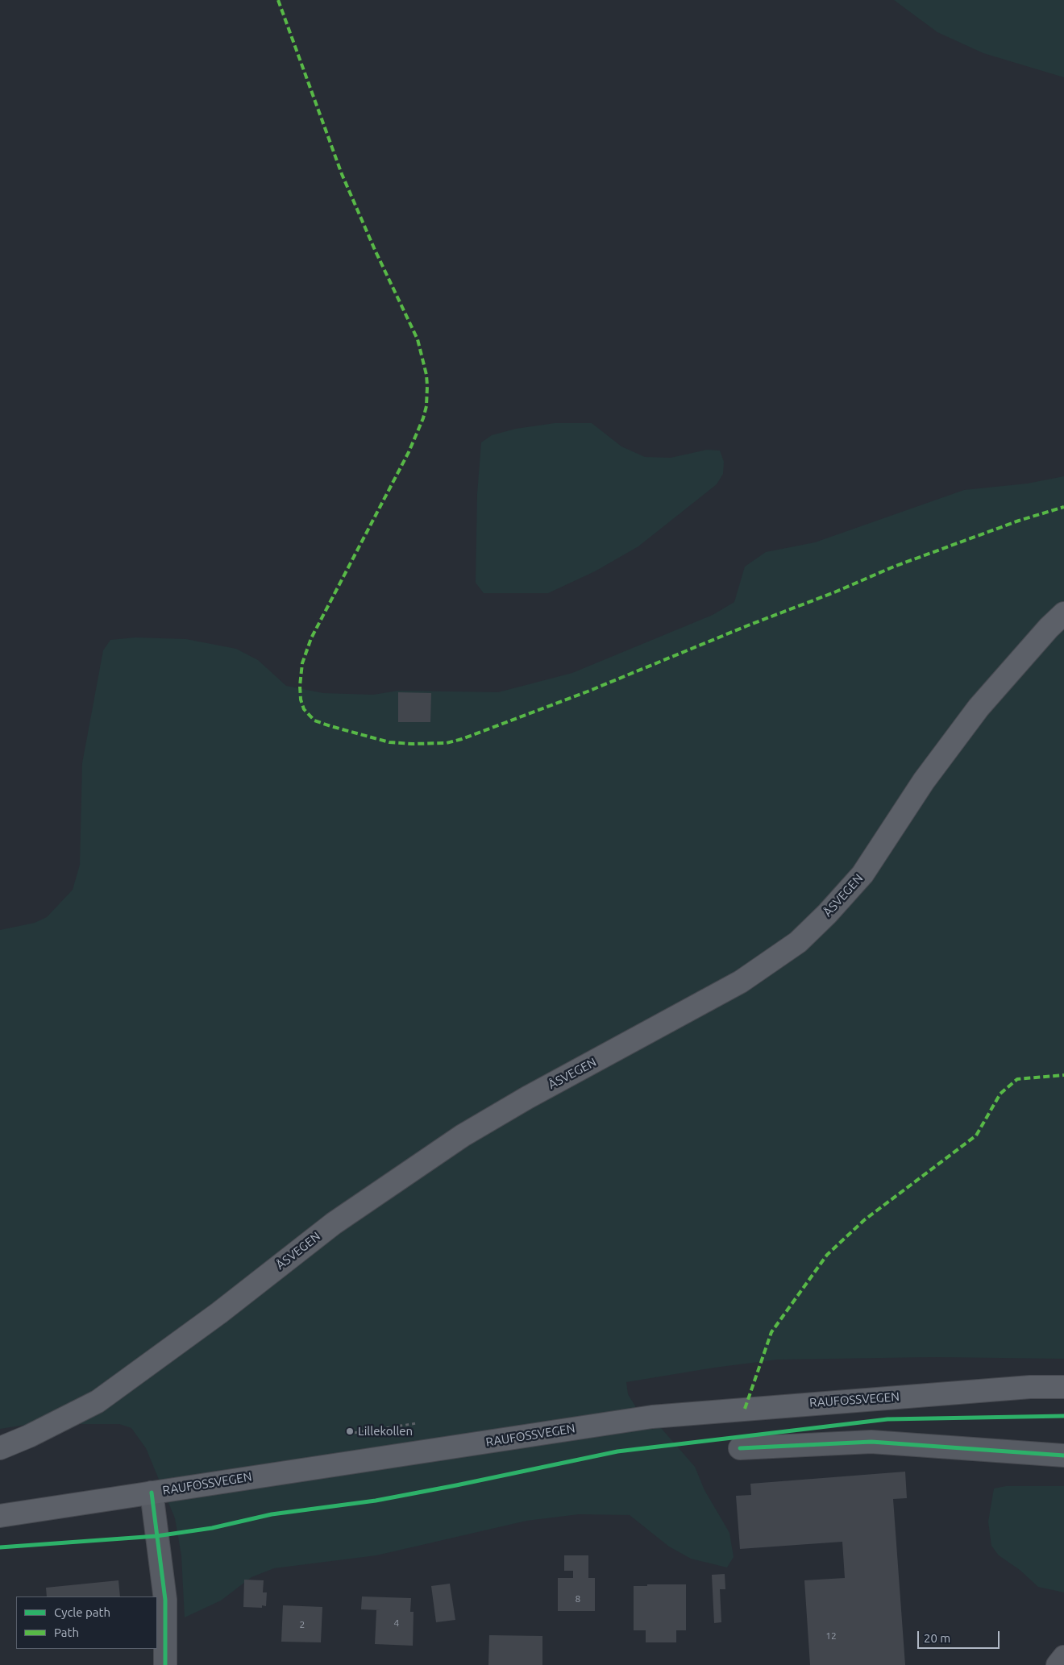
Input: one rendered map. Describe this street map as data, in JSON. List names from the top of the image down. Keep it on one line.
{"streets":{"main road":["ÅSVEGEN","RAUFOSSVEGEN"]},"places":["Lillekollen"],"house_numbers":["8","4","2","12"],"legend":["Cycle path","Path"],"scale_bar":"20 m"}
